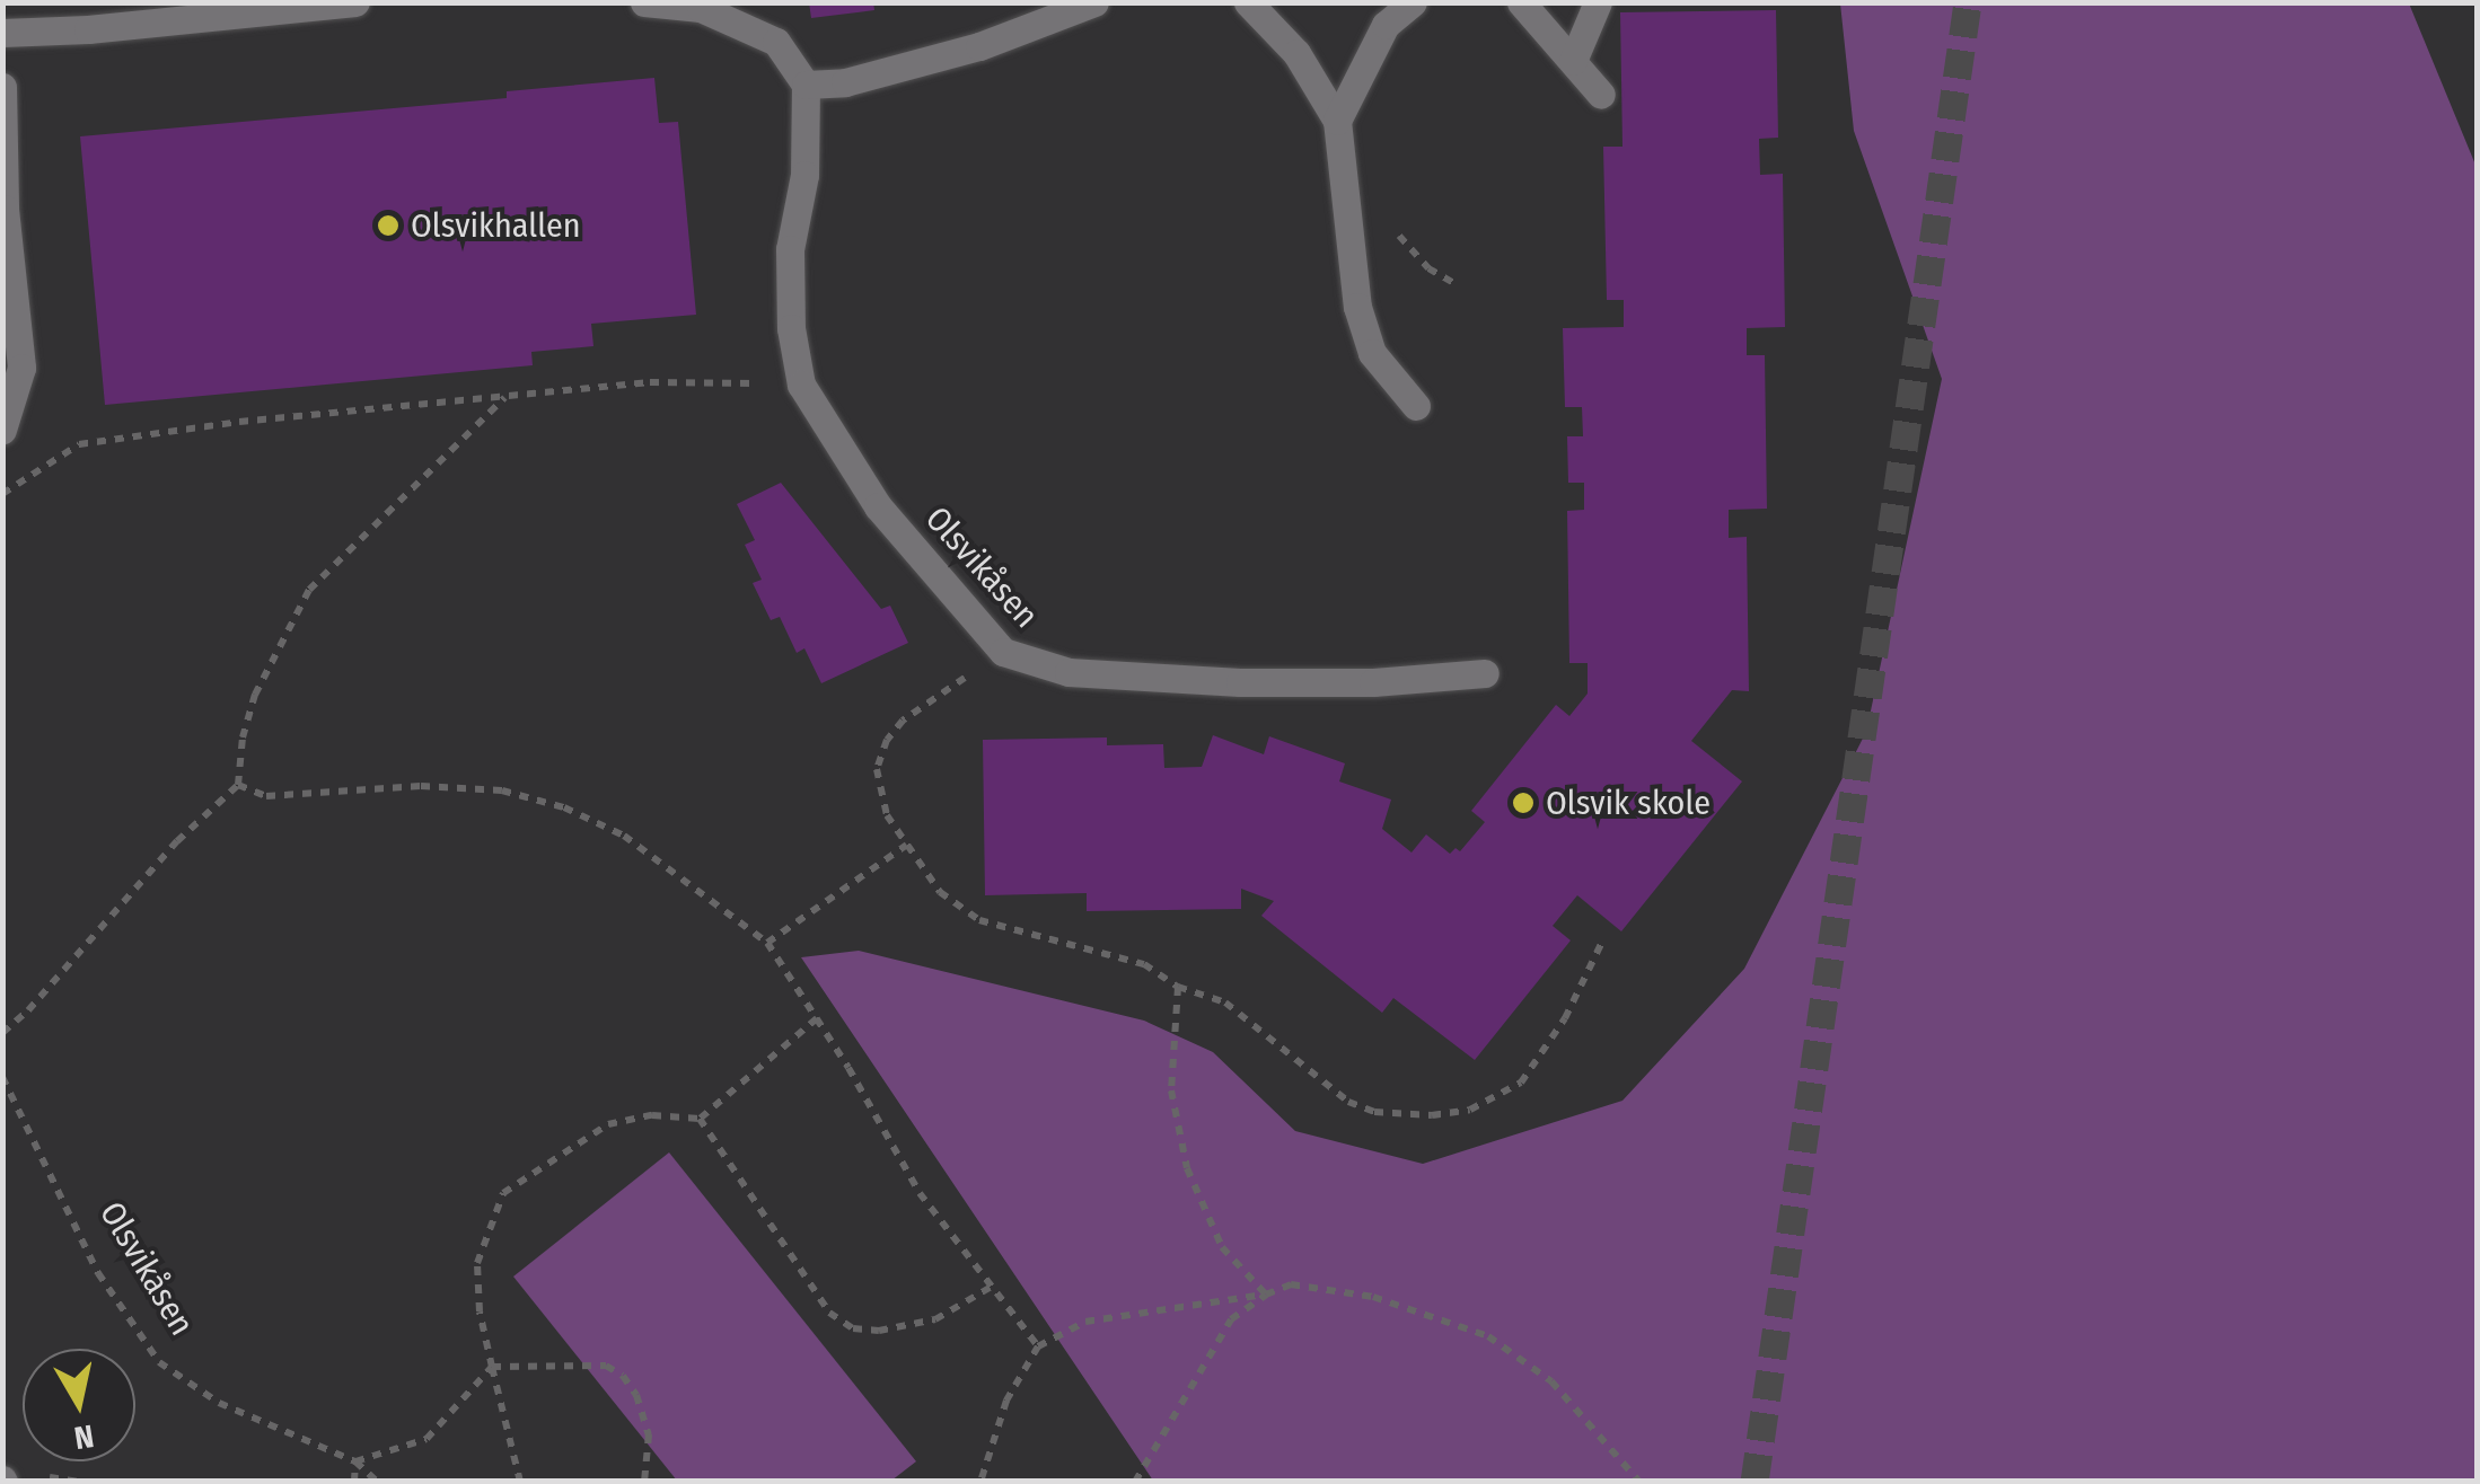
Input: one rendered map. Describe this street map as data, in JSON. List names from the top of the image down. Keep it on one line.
{"streets":{"lane":["Olsvikåsen"]},"places":["Olsvikhallen","Olsvik skole"],"north":"bottom"}
